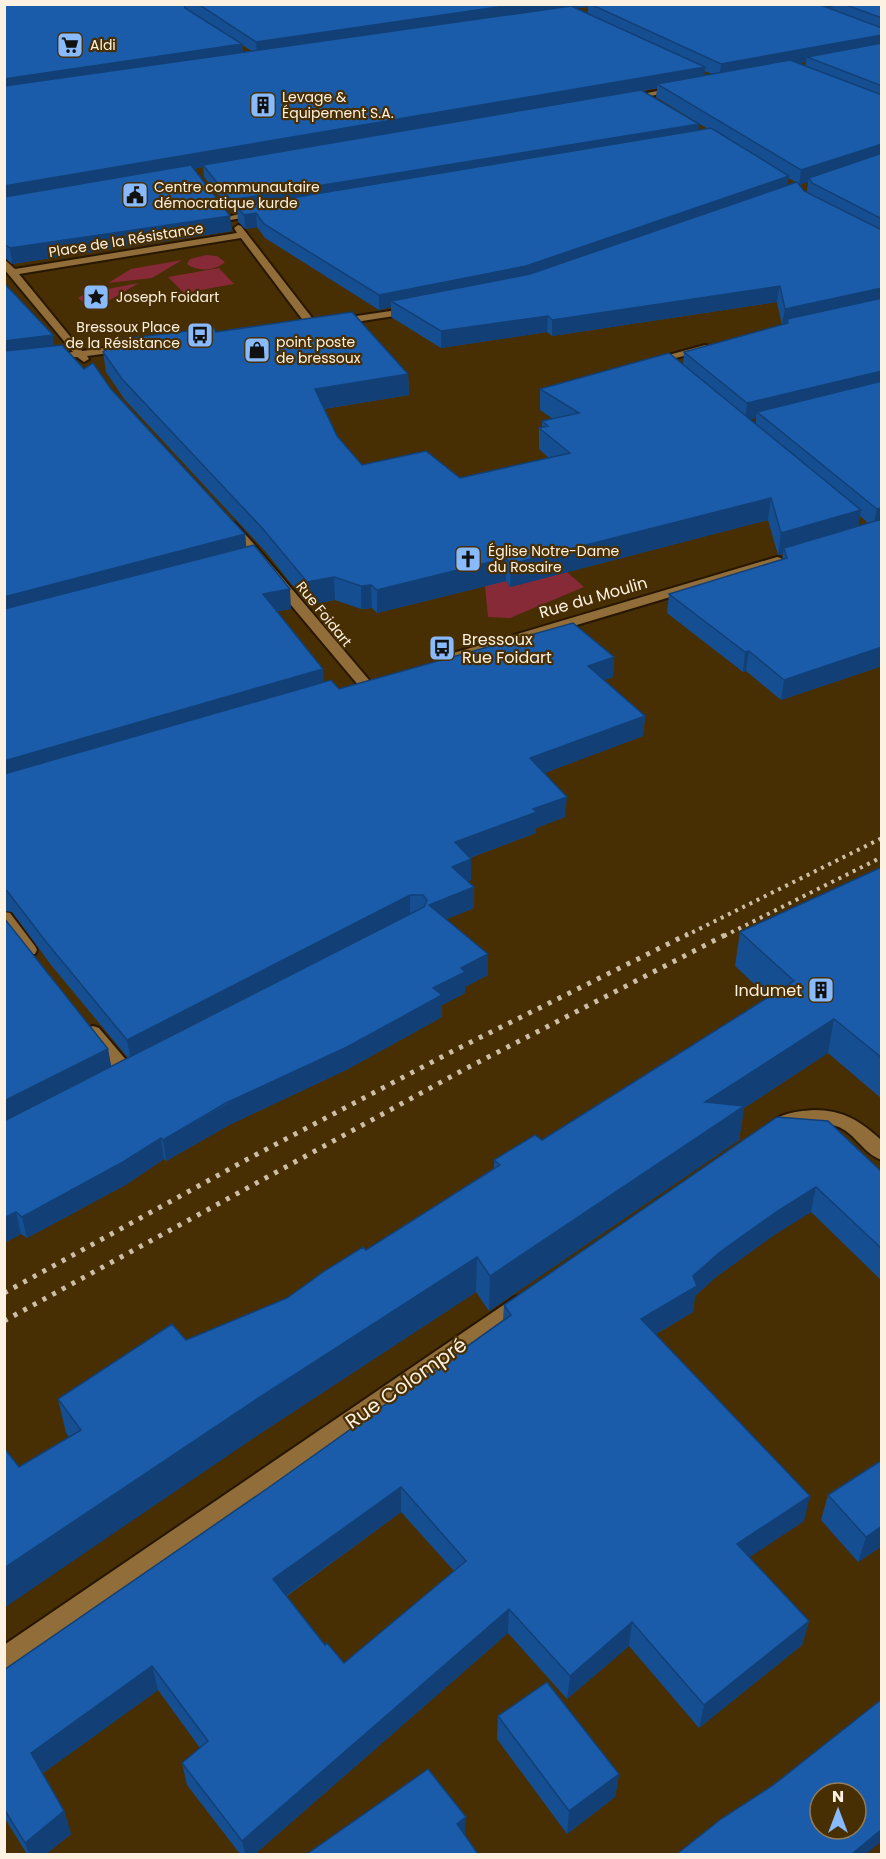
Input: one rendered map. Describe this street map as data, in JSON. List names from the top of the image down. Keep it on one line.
{"streets":{"street":["Place de la Résistance","Rue du Moulin","Rue Foidart","Rue Colompré"]},"places":{"supermarket":["Aldi"],"building":["Levage & Équipement S.A.","Indumet"],"public building":["Centre communautaire démocratique kurde"],"place":["Joseph Foidart"],"bus stop":["Bressoux Place de la Résistance","Bressoux Rue Foidart"],"shop":["point poste de bressoux"],"church":["Église Notre-Dame du Rosaire"]},"north":"top"}
